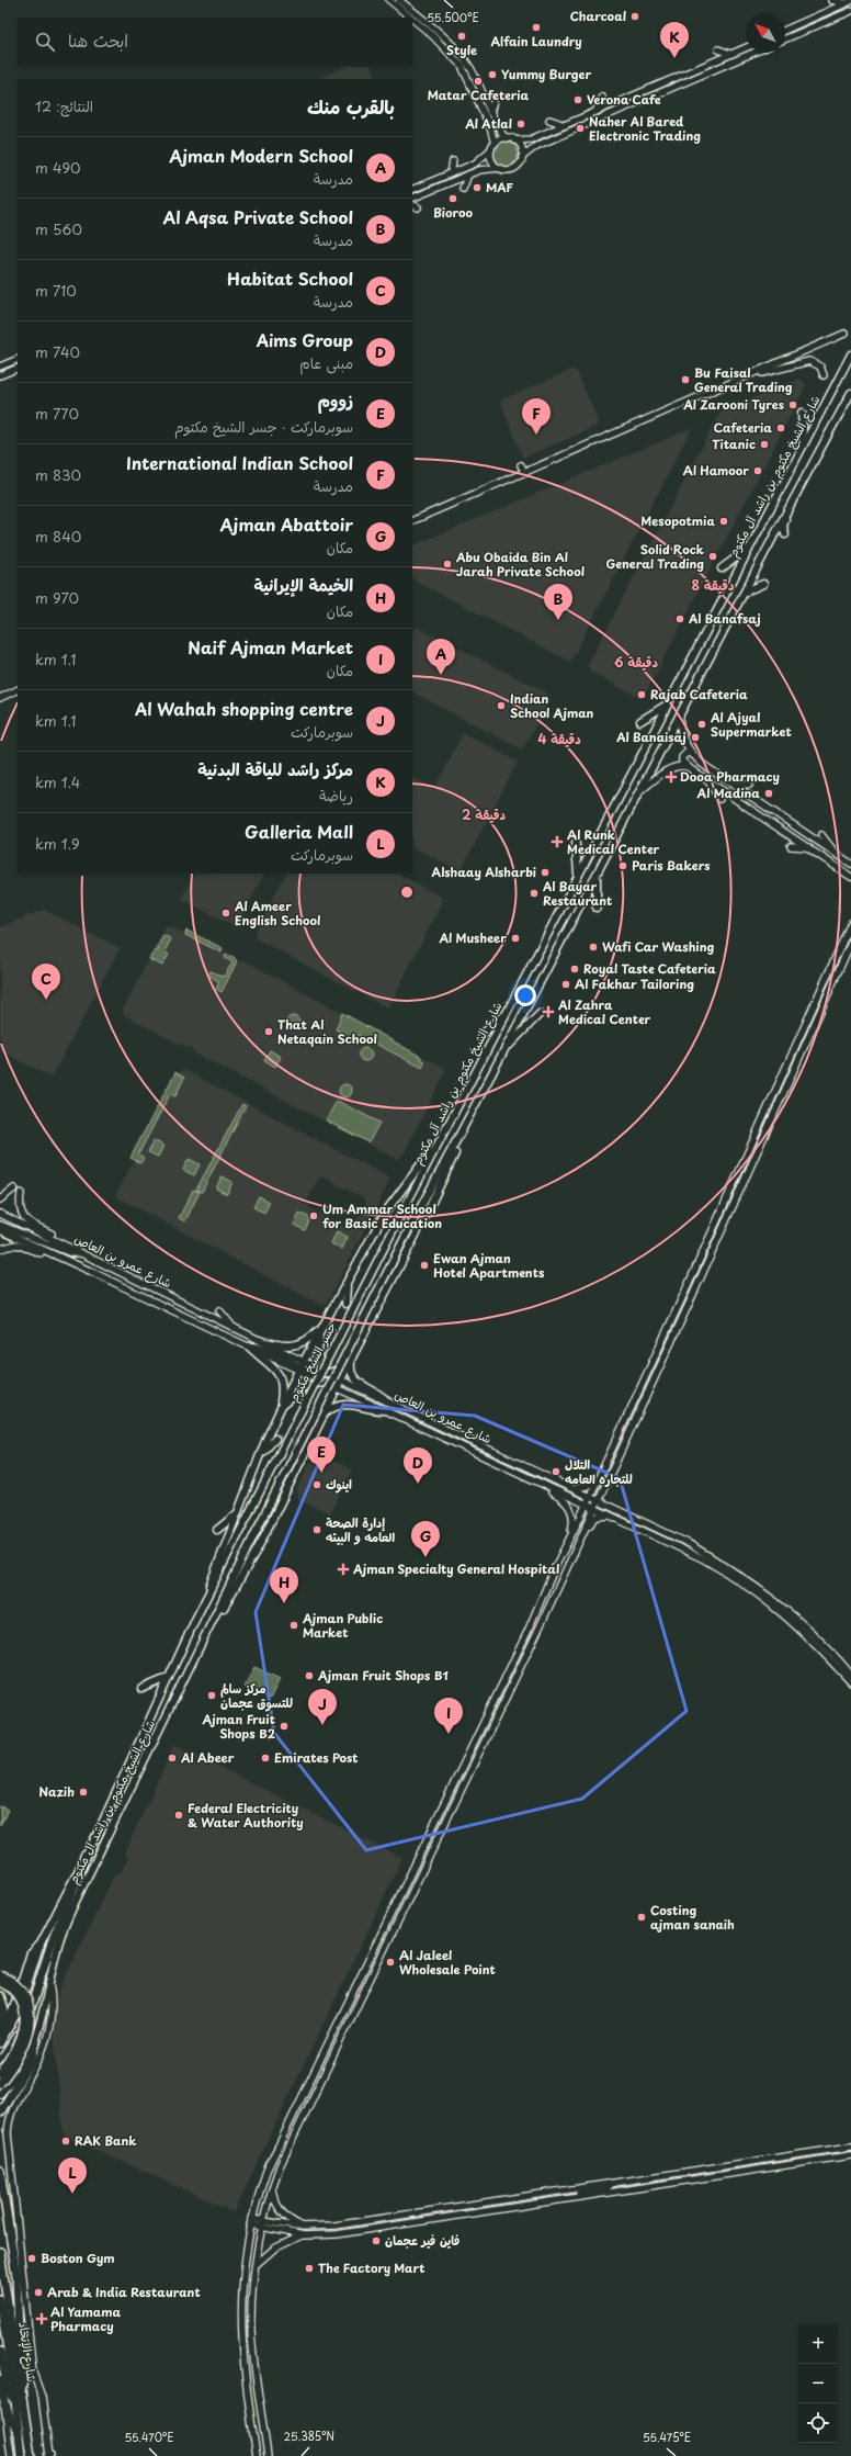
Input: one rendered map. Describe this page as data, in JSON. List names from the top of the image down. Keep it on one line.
{"streets":{"highway":["شارع الإتحاد"],"main road":["شارع الشيخ مكتوم بن راشد آل مكتوم","شارع عمرو بن العاص","جسر الشيخ مكتوم"]},"crossings":[["شارع الشيخ مكتوم بن راشد آل مكتوم","جسر الشيخ مكتوم"]],"places":{"other":["Charcoal","Alfain Laundry","Style","Yummy Burger","Matar Cafeteria","Verona Cafe","Al Atlal","Naher Al Bared Electronic Trading","MAF","Bioroo","Bu Faisal General Trading","Al Zarooni Tyres","Cafeteria","Titanic","Al Hamoor","Mesopotmia","Solid Rock General Trading","Abu Obaida Bin Al Jarah Private School","Al Banafsaj","Rajab Cafeteria","Indian School Ajman","Al Ajyal Supermarket","Al Banaisaj","Al Madina","Paris Bakers","Alshaay Alsharbi","Al Bayar Restaurant","Al Ameer English School","Al Musheer","Wafi Car Washing","Royal Taste Cafeteria","Al Fakhar Tailoring","That Al Netaqain School","Um Ammar School for Basic Education","Ewan Ajman Hotel Apartments","التلال للتجاره العامه","اينوك","إدارة الصحة العامه و البيئه","Ajman Public Market","Ajman Fruit Shops B1","مركز سالم للتسوق عجمان","Ajman Fruit Shops B2","Al Abeer","Emirates Post","Nazih","Federal Electricity & Water Authority","Costing ajman sanaih","Al Jaleel Wholesale Point","RAK Bank","فاين فير عجمان","Boston Gym","The Factory Mart","Arab & India Restaurant"],"health":["Dooa Pharmacy","Al Runk Medical Center","Al Zahra Medical Center","Ajman Specialty General Hospital","Al Yamama Pharmacy"]},"north":"top left","page":{"search":"ابحث هنا","pins":["K","F","B","A","C","E","D","G","H","J","I","L"],"heading":["بالقرب منك","النتائج: 12"],"list":[{"mark":"A","name":"Ajman Modern School","note":"مدرسة","value":"490 m"},{"mark":"B","name":"Al Aqsa Private School","note":"مدرسة","value":"560 m"},{"mark":"C","name":"Habitat School","note":"مدرسة","value":"710 m"},{"mark":"D","name":"Aims Group","note":"مبنى عام","value":"740 m"},{"mark":"E","name":"زووم","note":"سوبرماركت · جسر الشيخ مكتوم","value":"770 m"},{"mark":"F","name":"International Indian School","note":"مدرسة","value":"830 m"},{"mark":"G","name":"Ajman Abattoir","note":"مكان","value":"840 m"},{"mark":"H","name":"الخيمة الإيرانية","note":"مكان","value":"970 m"},{"mark":"I","name":"Naif Ajman Market","note":"مكان","value":"1.1 km"},{"mark":"J","name":"Al Wahah shopping centre","note":"سوبرماركت","value":"1.1 km"},{"mark":"K","name":"مركز راشد للياقة البدنية","note":"رياضة","value":"1.4 km"},{"mark":"L","name":"Galleria Mall","note":"سوبرماركت","value":"1.9 km"}],"map_buttons":["+","−"]},"coordinates":["55.500°E","25.385°N","55.470°E","55.475°E"],"rings":["8 دقيقة","6 دقيقة","4 دقيقة","2 دقيقة"]}
